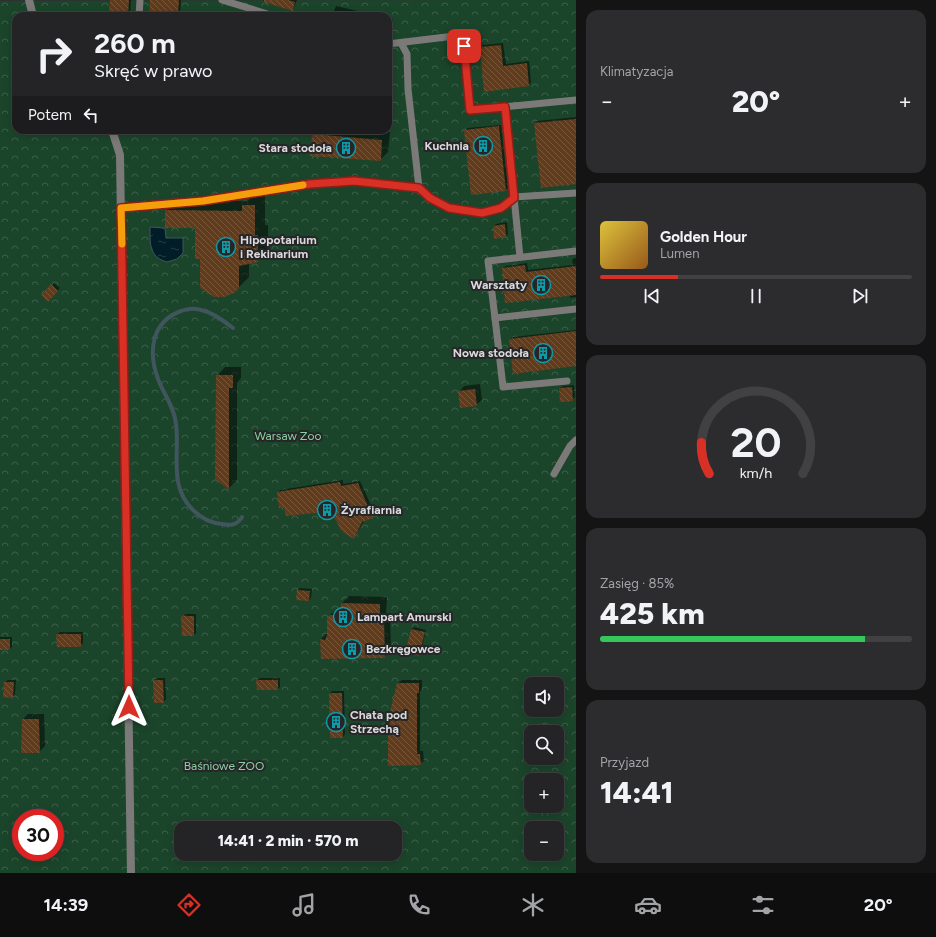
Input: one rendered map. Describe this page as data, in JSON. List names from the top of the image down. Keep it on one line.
{"parks":["Warsaw Zoo","Baśniowe ZOO"],"places":{"building":["Kuchnia","Stara stodoła","Hipopotarium i Rekinarium","Warsztaty","Nowa stodoła","Żyrafiarnia","Lampart Amurski","Bezkręgowce","Chata pod Strzechą"]},"page":{"tile":["Klimatyzacja",["Zasięg · 85%","425 km"],["Przyjazd","14:41"]],"turn":["260 m","Skręć w prawo"],"heat":["−","20°","+"],"then":"Potem","song":["Golden Hour","Lumen"],"map_buttons":["+","−"],"limit":"30","trip":"14:41 · 2 min · 570 m","tabs":["14:39","20°"],"gauge":["20","km/h"]}}
